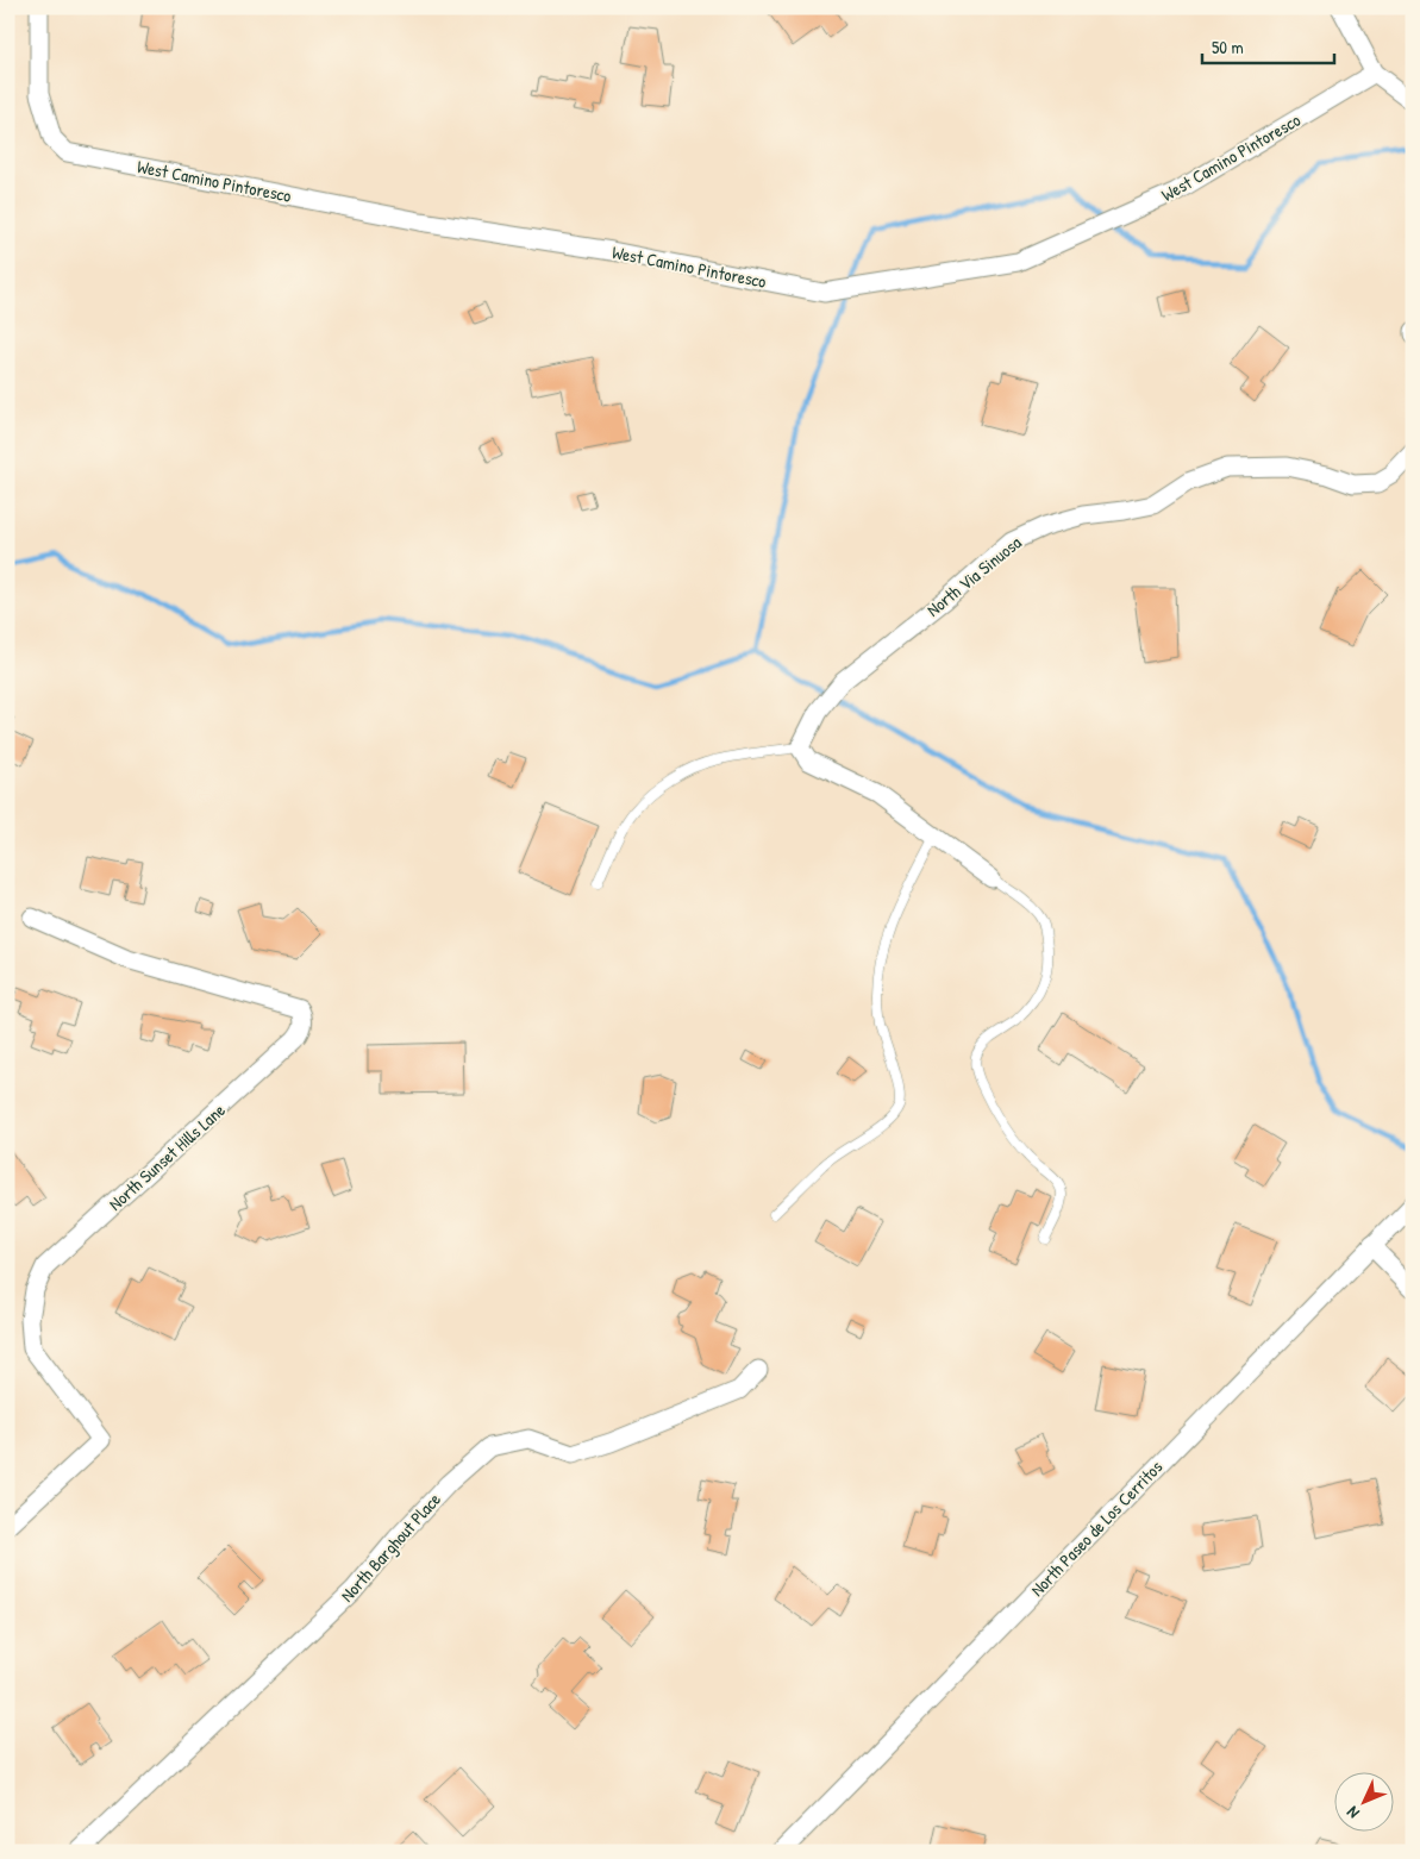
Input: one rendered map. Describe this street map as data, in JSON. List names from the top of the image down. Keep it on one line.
{"streets":{"street":["West Camino Pintoresco","North Via Sinuosa","North Sunset Hills Lane","North Paseo de Los Cerritos","North Barghout Place"]},"scale_bar":"50 m","north":"bottom left"}
